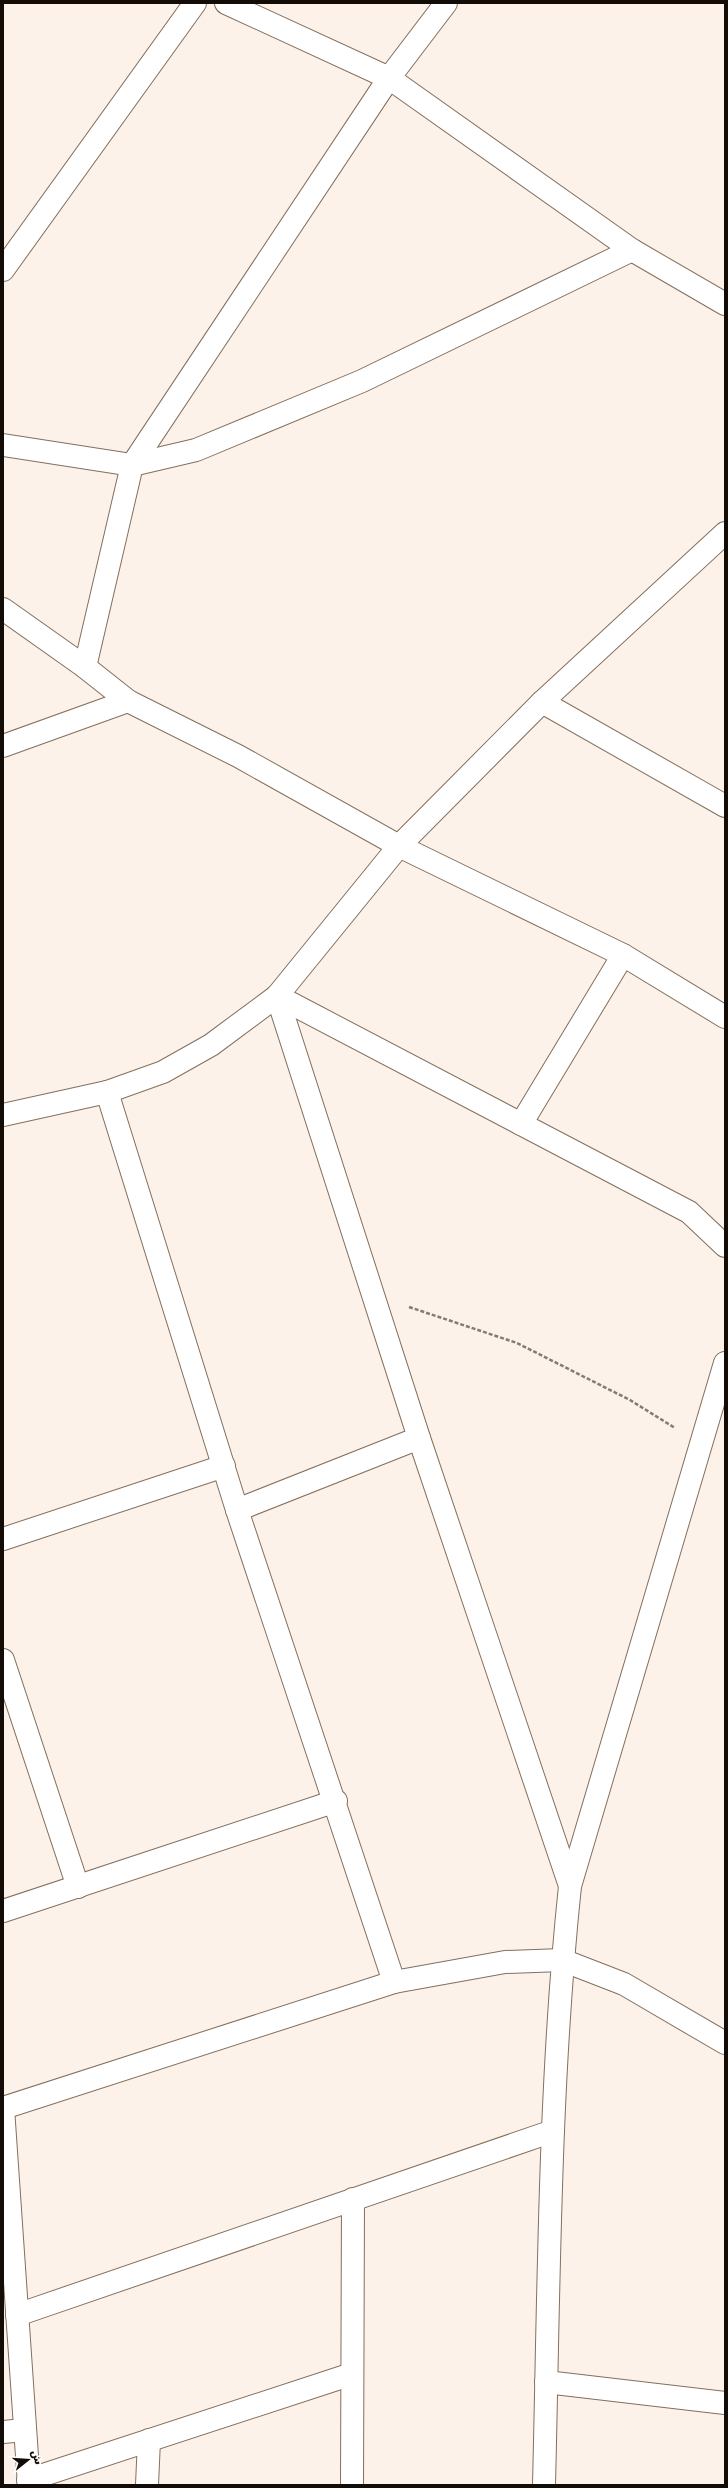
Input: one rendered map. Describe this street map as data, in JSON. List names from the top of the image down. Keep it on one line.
{"north":"right"}
